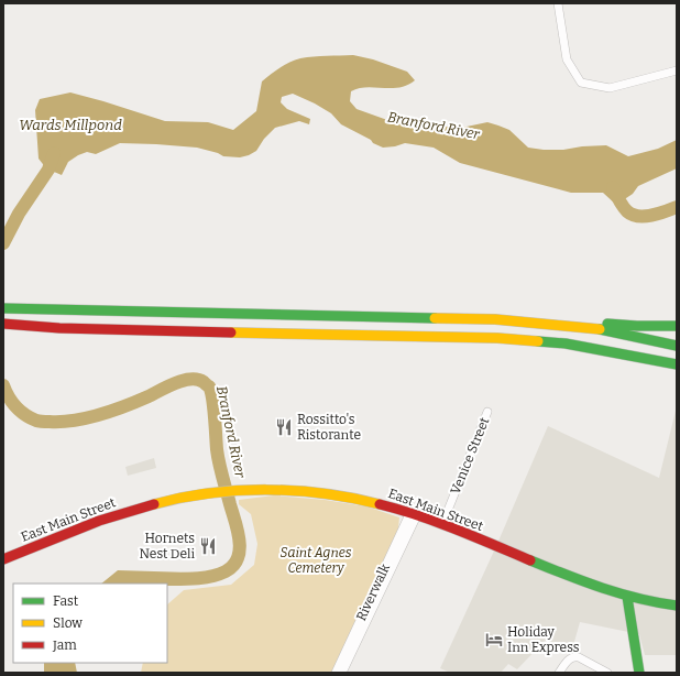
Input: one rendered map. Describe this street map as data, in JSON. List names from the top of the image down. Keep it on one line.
{"streets":{"main road":["East Main Street"],"street":["Venice Street","Riverwalk"]},"crossings":[["Venice Street","East Main Street"],["East Main Street","Riverwalk"]],"water":["Wards Millpond","Branford River"],"parks":["Saint Agnes Cemetery"],"places":{"restaurant":["Rossitto's Ristorante","Hornets Nest Deli"],"hotel":["Holiday Inn Express"]},"legend":["Fast","Slow","Jam"]}
